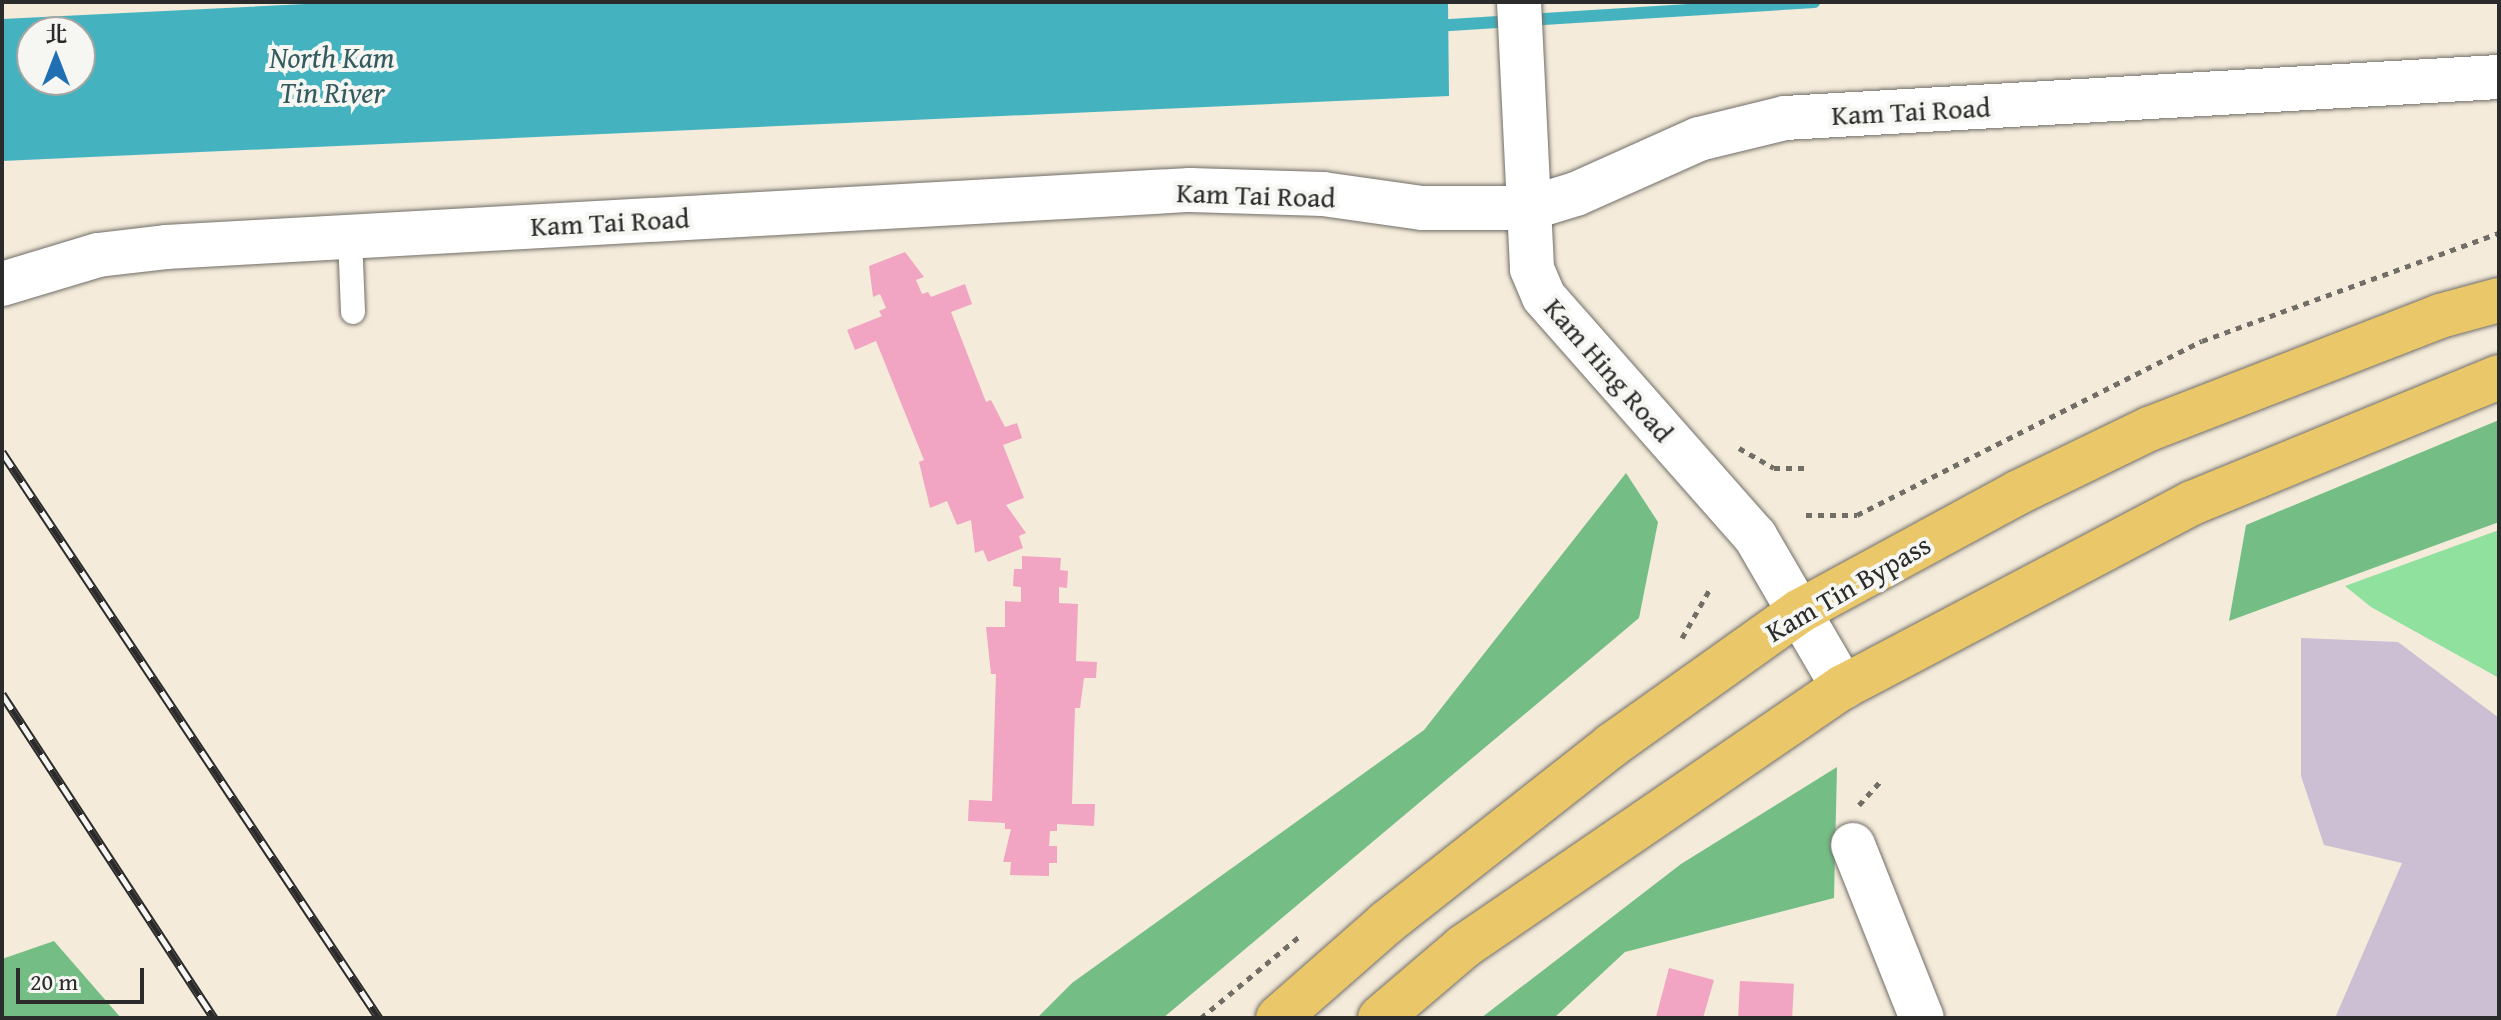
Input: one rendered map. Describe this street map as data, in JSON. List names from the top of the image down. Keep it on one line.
{"streets":{"main road":["Kam Tin Bypass"],"street":["Kam Tai Road","Kam Hing Road"]},"crossings":[["Kam Tai Road","Kam Hing Road"],["Kam Hing Road","Kam Tin Bypass"]],"water":["North Kam Tin River"],"scale_bar":"20 m","north":"top"}
